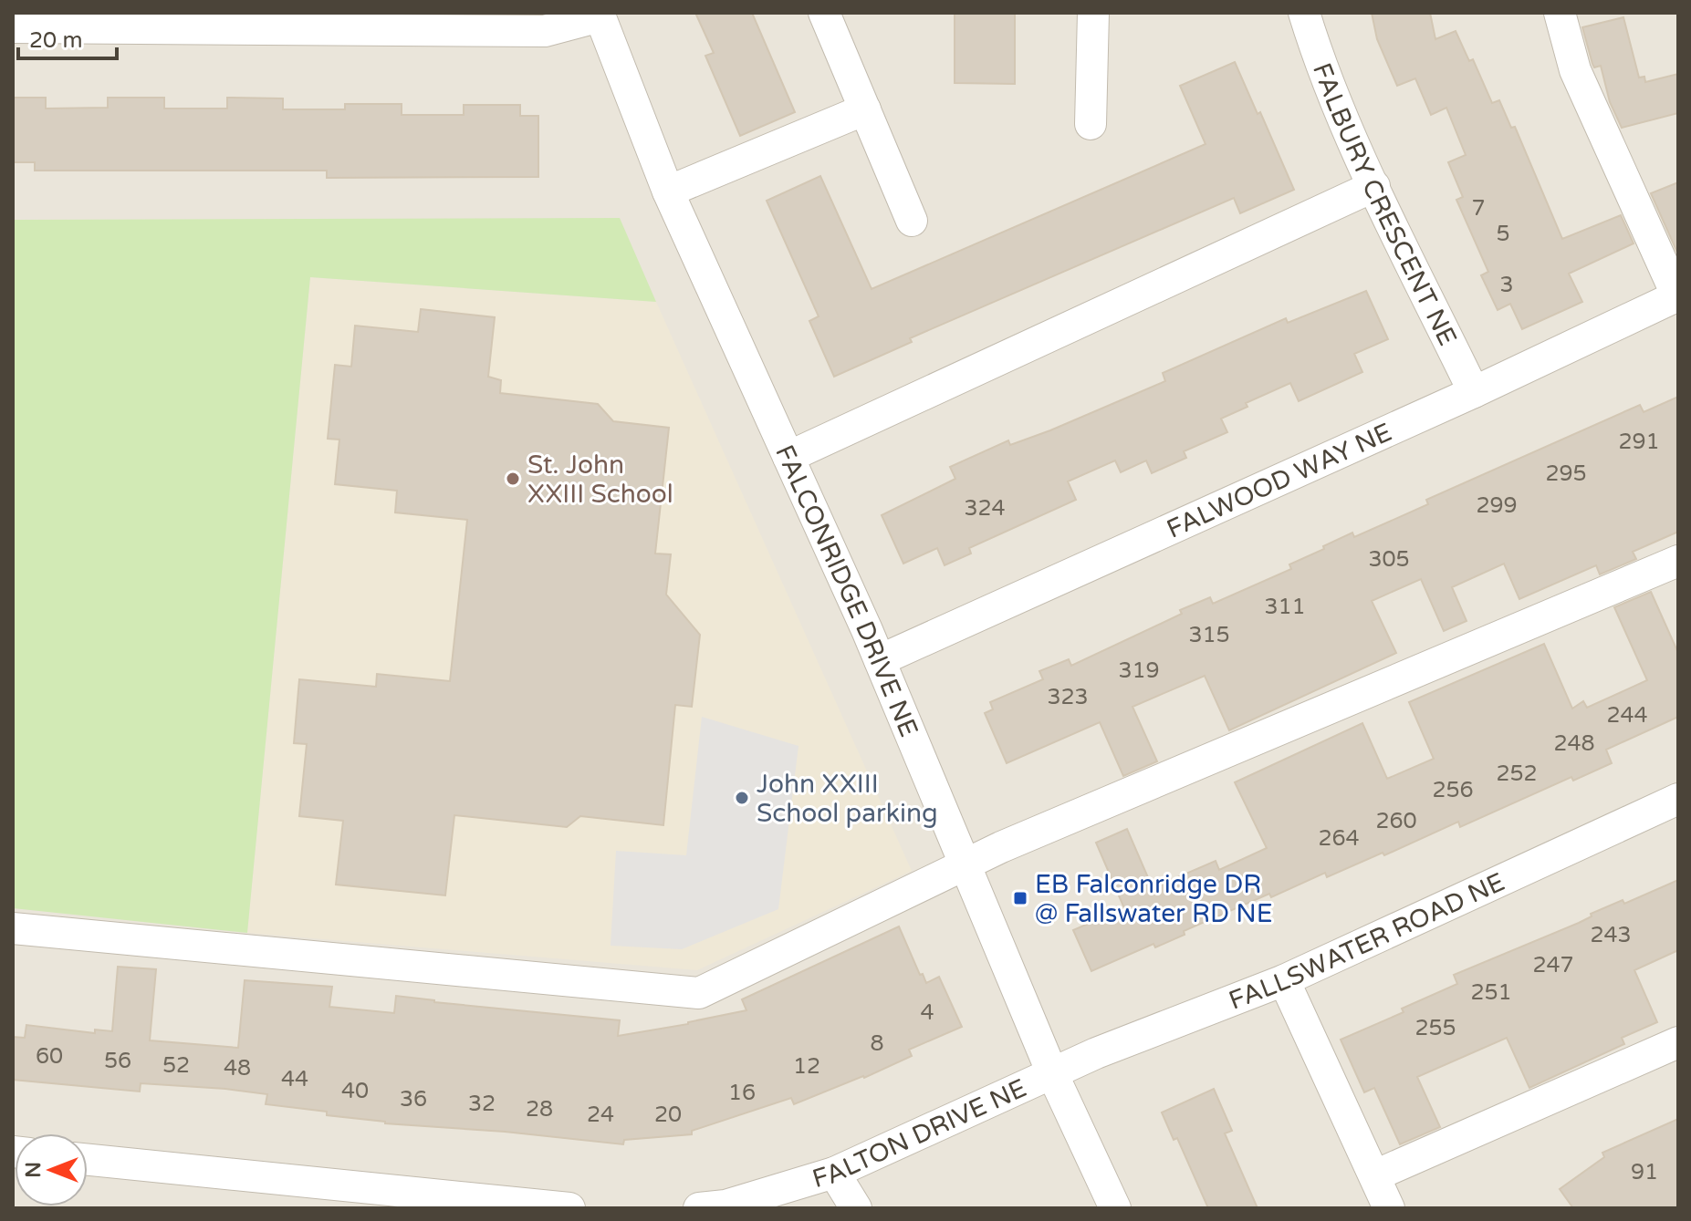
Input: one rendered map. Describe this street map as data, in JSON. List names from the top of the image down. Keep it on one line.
{"streets":{"street":["FALBURY CRESCENT NE","FALWOOD WAY NE","FALCONRIDGE DRIVE NE","FALLSWATER ROAD NE","FALTON DRIVE NE"]},"crossings":[["FALBURY CRESCENT NE","FALWOOD WAY NE"],["FALWOOD WAY NE","FALCONRIDGE DRIVE NE"],["FALCONRIDGE DRIVE NE","FALLSWATER ROAD NE"],["FALCONRIDGE DRIVE NE","FALTON DRIVE NE"],["FALLSWATER ROAD NE","FALTON DRIVE NE"]],"places":{"other":["St. John XXIII School","John XXIII School parking"],"transit":["EB Falconridge DR @ Fallswater RD NE"]},"house_numbers":["7","5","3","291","295","299","324","305","311","315","319","323","244","248","252","256","260","264","243","247","251","4","255","8","60","56","52","12","48","44","40","16","36","32","28","24","20","91"],"scale_bar":"20 m","north":"left"}
